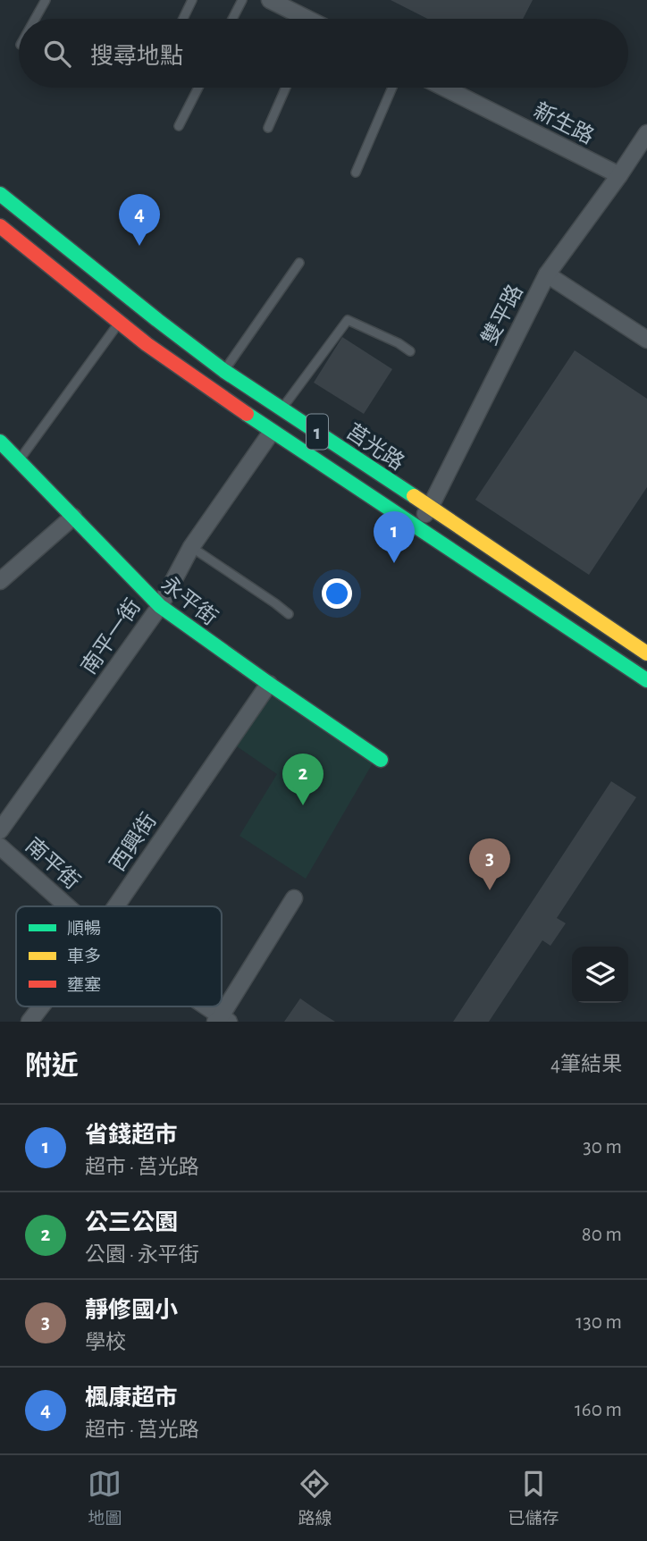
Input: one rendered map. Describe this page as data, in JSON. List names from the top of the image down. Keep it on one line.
{"streets":{"main road":["1","莒光路","永平街"],"street":["新生路","雙平路","南平一街","西興街","南平街"]},"crossings":[["新生路","雙平路"],["雙平路","莒光路"],["莒光路","南平一街"],["永平街","南平一街"],["永平街","西興街"]],"legend":["順暢","車多","壅塞"],"page":{"search":"搜尋地點","pins":["4","1","2","3"],"heading":["附近","4筆結果"],"list":[{"mark":"1","name":"省錢超市","note":"超市 · 莒光路","value":"30 m"},{"mark":"2","name":"公三公園","note":"公園 · 永平街","value":"80 m"},{"mark":"3","name":"靜修國小","note":"學校","value":"130 m"},{"mark":"4","name":"楓康超市","note":"超市 · 莒光路","value":"160 m"}],"nav":["地圖","路線","已儲存"]}}
